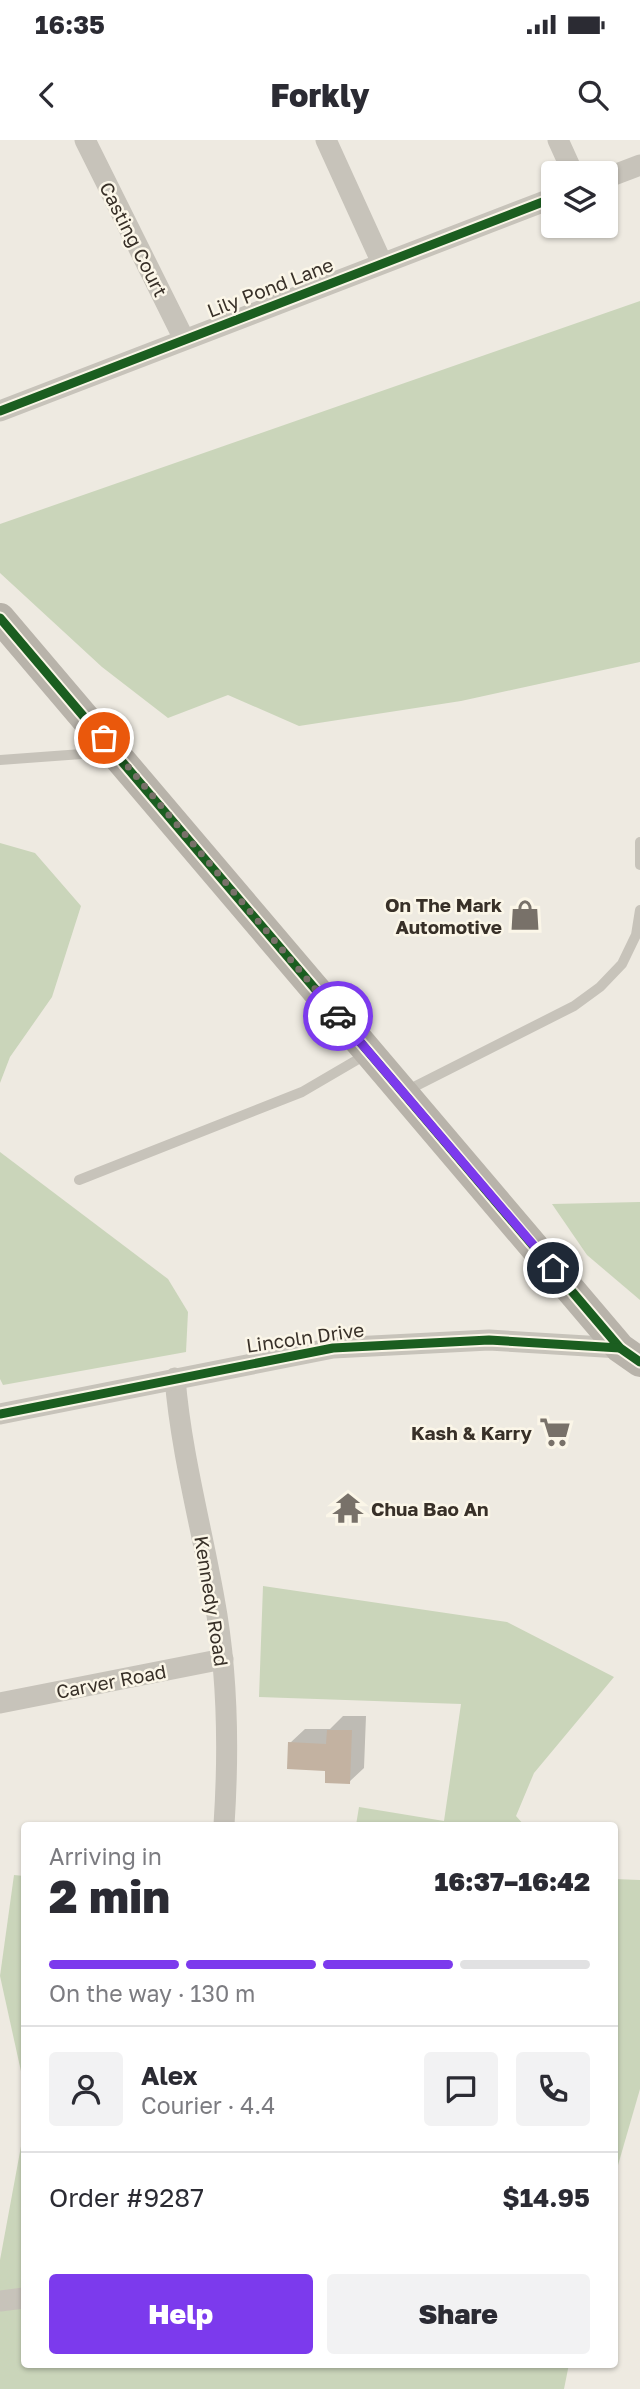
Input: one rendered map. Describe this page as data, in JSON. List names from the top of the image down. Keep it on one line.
{"streets":{"street":["Casting Court","Lily Pond Lane","Lincoln Drive","Kennedy Road","Carver Road"]},"crossings":[["Casting Court","Lily Pond Lane"],["Lincoln Drive","Kennedy Road"],["Kennedy Road","Carver Road"]],"places":{"shop":["On The Mark Automotive"],"supermarket":["Kash & Karry"],"temple":["Chua Bao An"]},"page":{"status":"16:35","header":"Forkly","heading":["2 min","Arriving in","16:37–16:42"],"panel":["Alex","Courier · 4.4","Order #9287","$14.95"],"bar":"On the way · 130 m","buttons":["Help","Share"]}}
